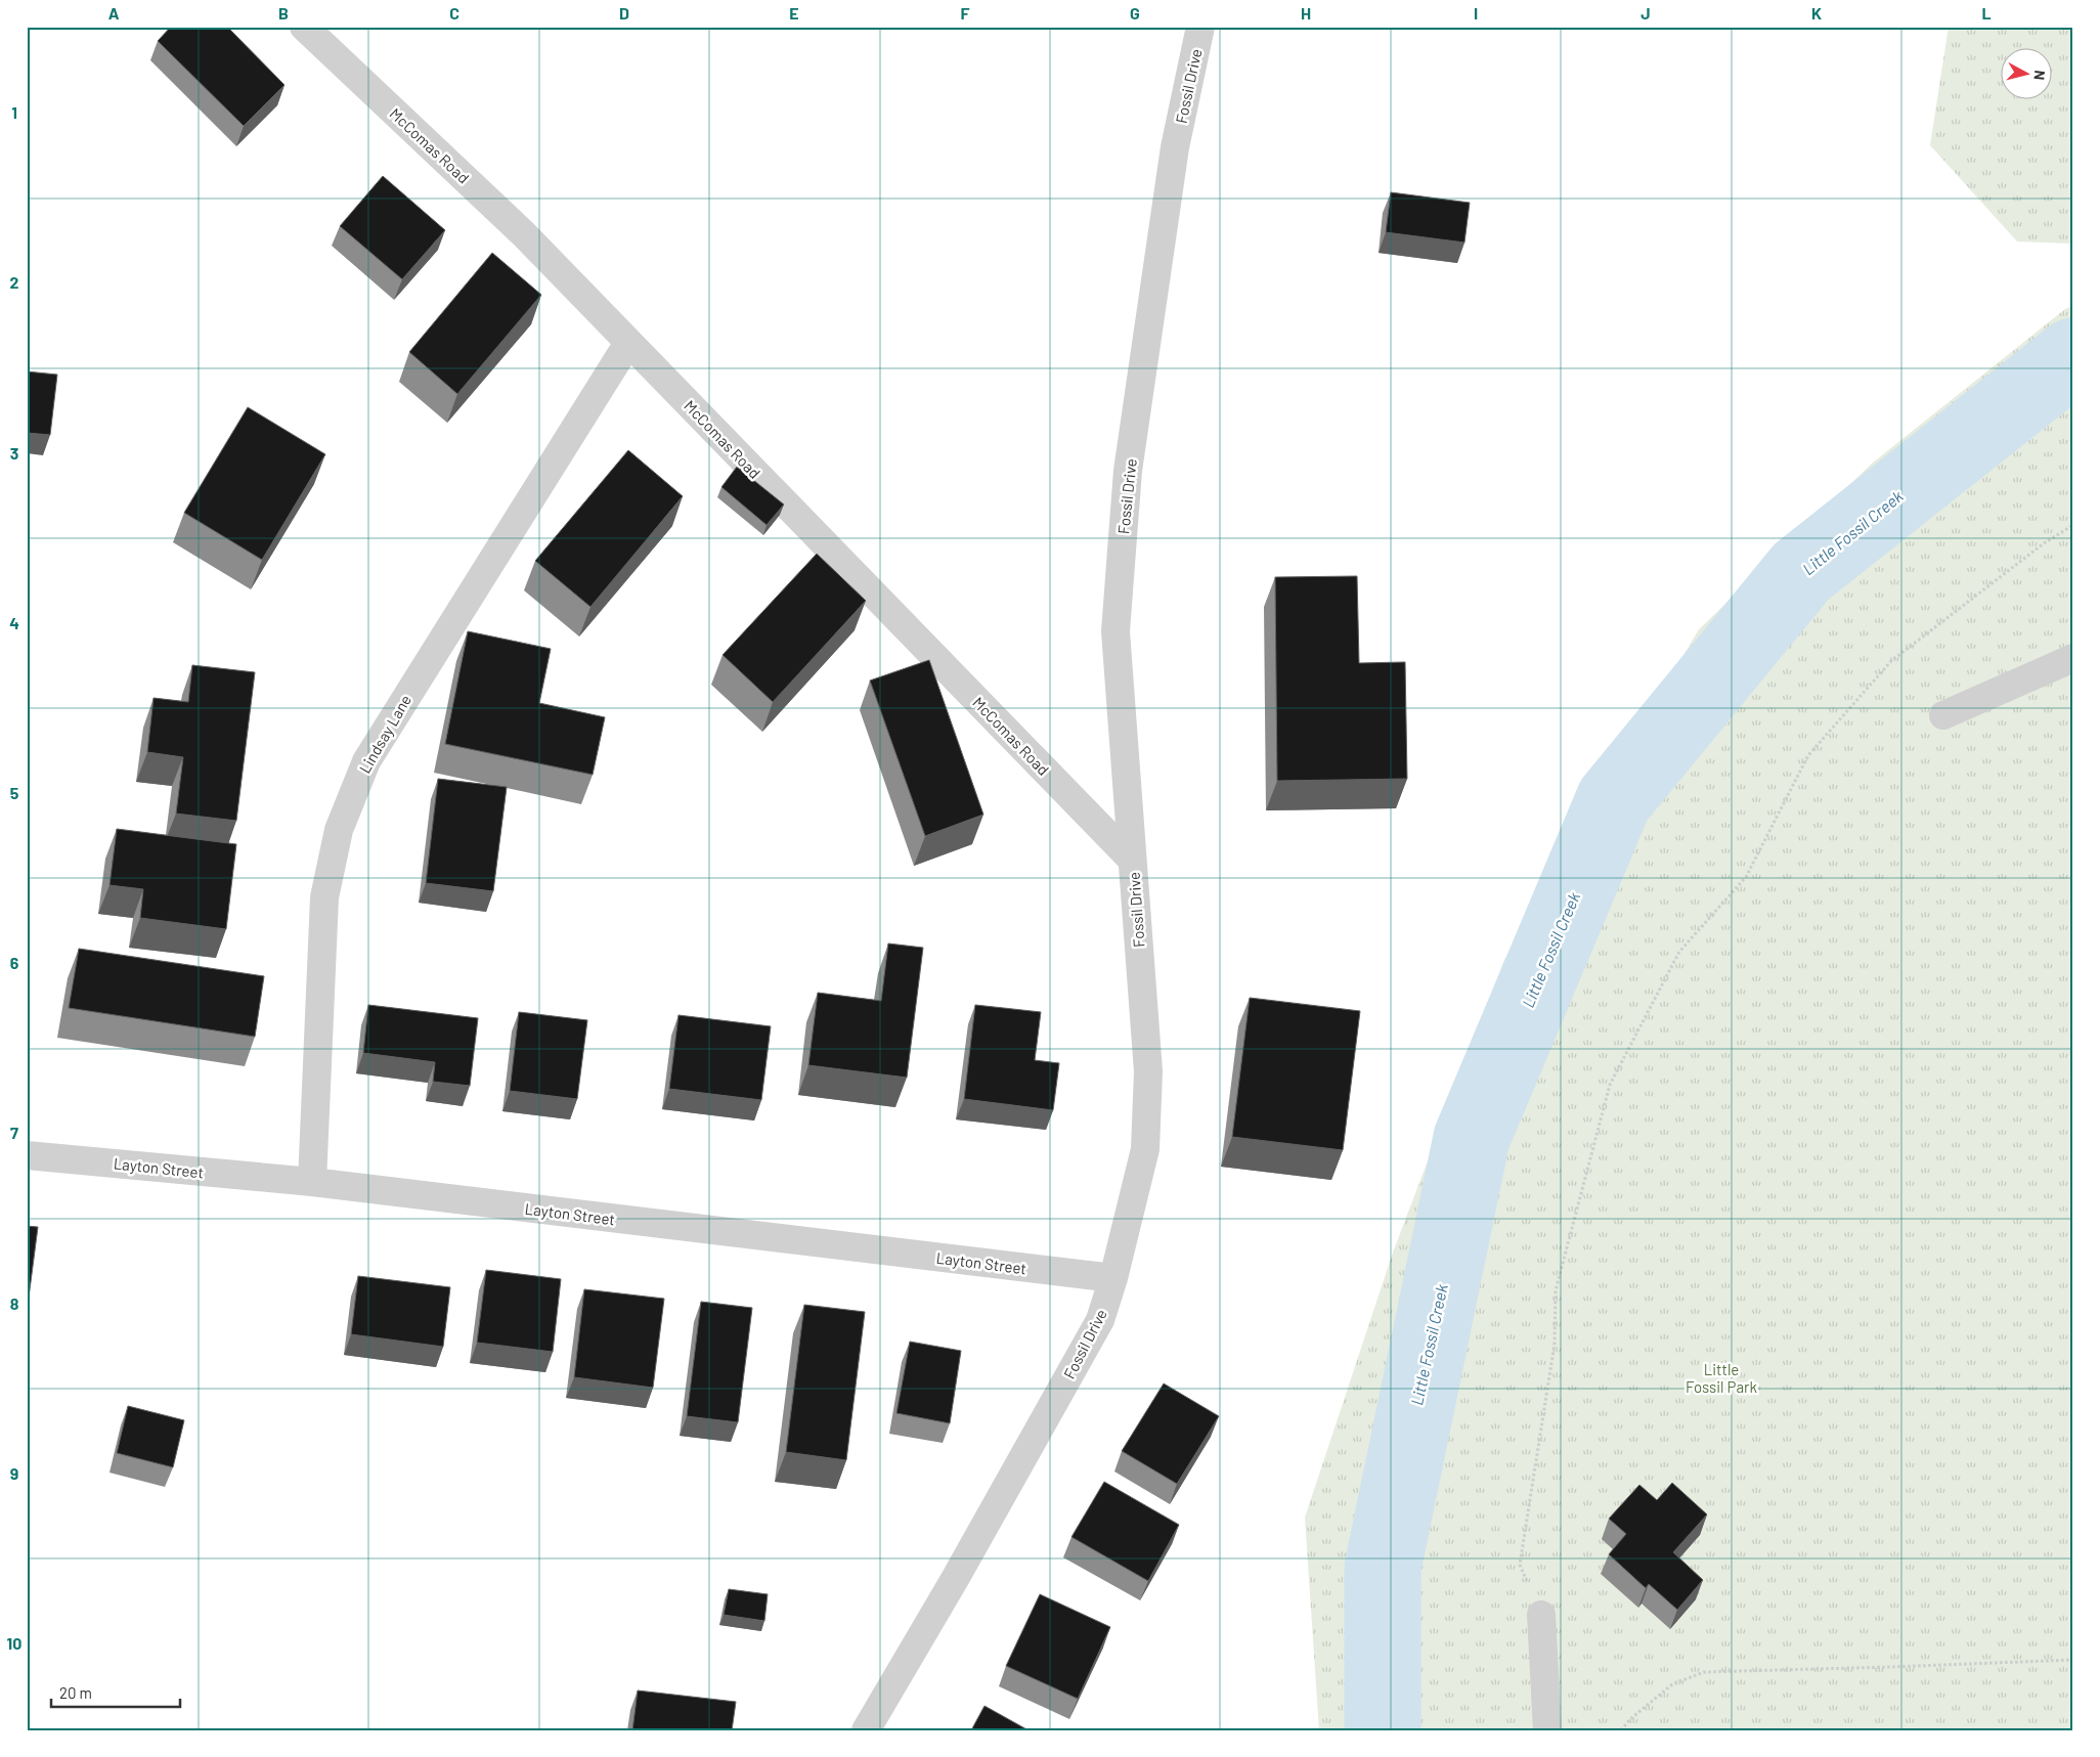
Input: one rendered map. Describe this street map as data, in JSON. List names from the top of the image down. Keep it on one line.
{"streets":{"street":["Fossil Drive","McComas Road","Lindsay Lane","Layton Street"]},"crossings":[["Fossil Drive","McComas Road"],["Fossil Drive","Layton Street"],["McComas Road","Lindsay Lane"],["Lindsay Lane","Layton Street"]],"water":["Little Fossil Creek"],"parks":["Little Fossil Park"],"scale_bar":"20 m","north":"right","grid":{"columns":["A","B","C","D","E","F","G","H","I","J","K","L"],"rows":["1","2","3","4","5","6","7","8","9","10"]}}
